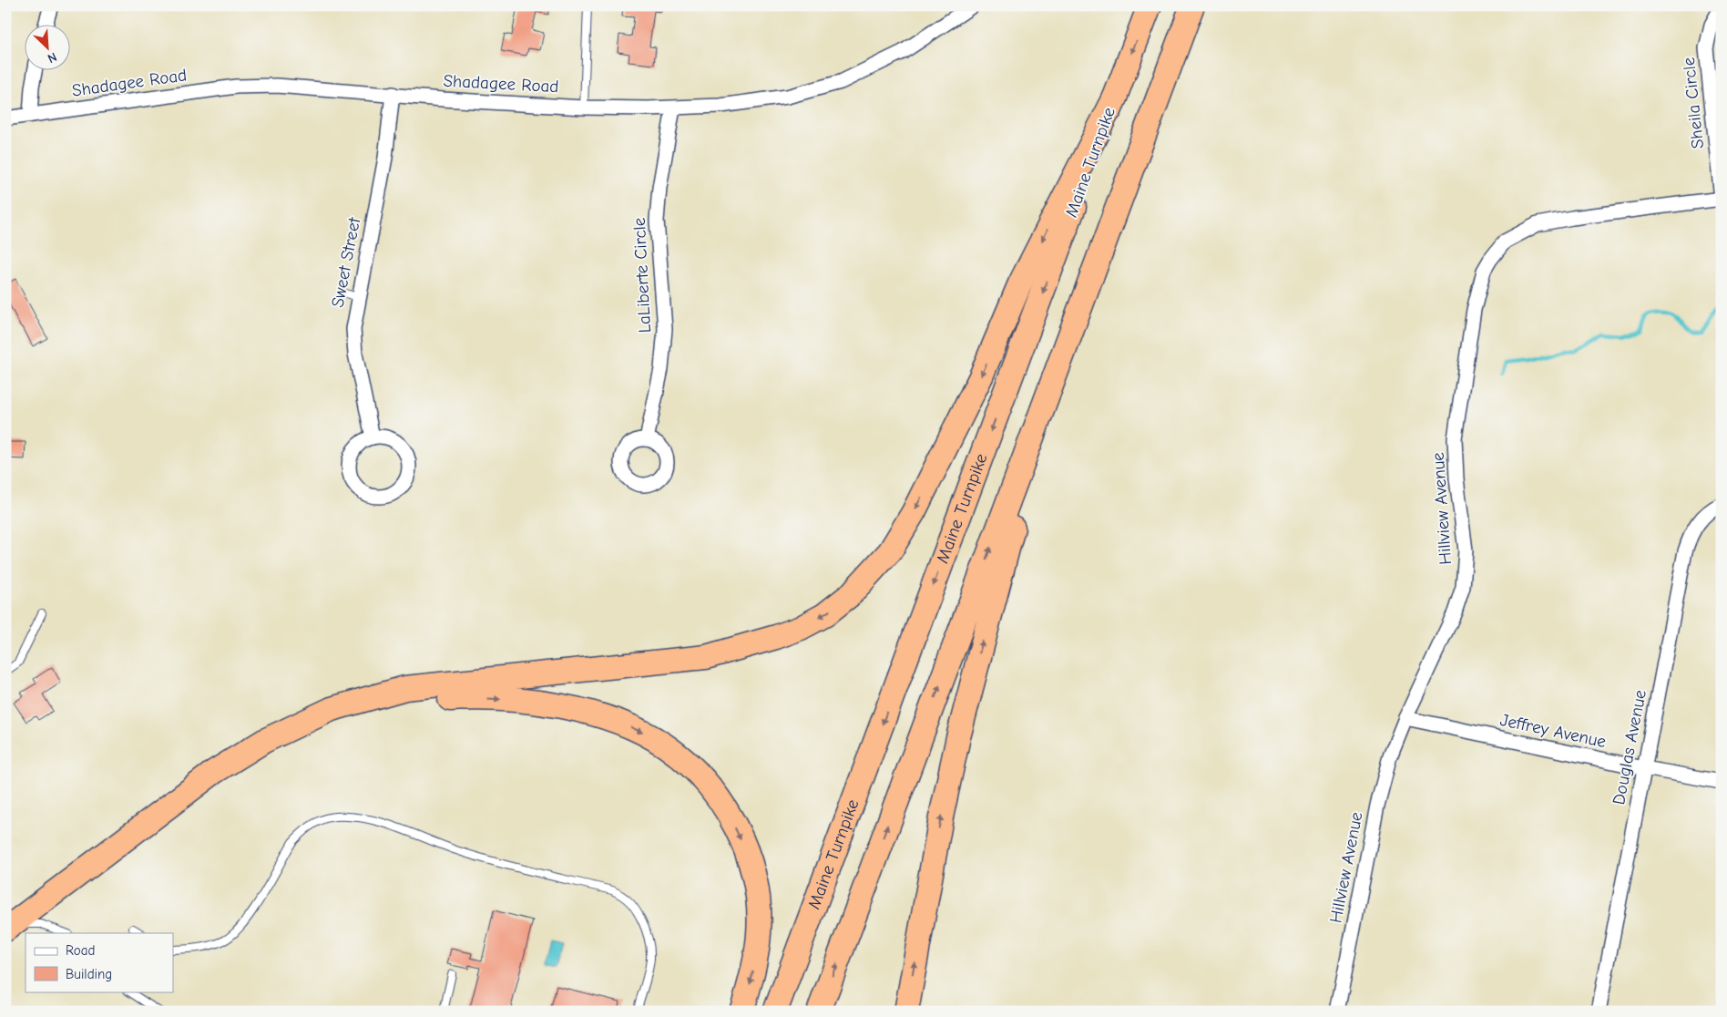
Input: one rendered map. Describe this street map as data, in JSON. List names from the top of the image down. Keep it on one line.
{"streets":{"highway":["Maine Turnpike"],"street":["Shadagee Road","Sheila Circle","Sweet Street","LaLiberte Circle","Hillview Avenue","Jeffrey Avenue","Douglas Avenue"]},"crossings":[["Shadagee Road","Sweet Street"],["Shadagee Road","LaLiberte Circle"],["Sheila Circle","Hillview Avenue"],["Hillview Avenue","Jeffrey Avenue"],["Jeffrey Avenue","Douglas Avenue"]],"legend":["Road","Building"],"north":"bottom right"}
